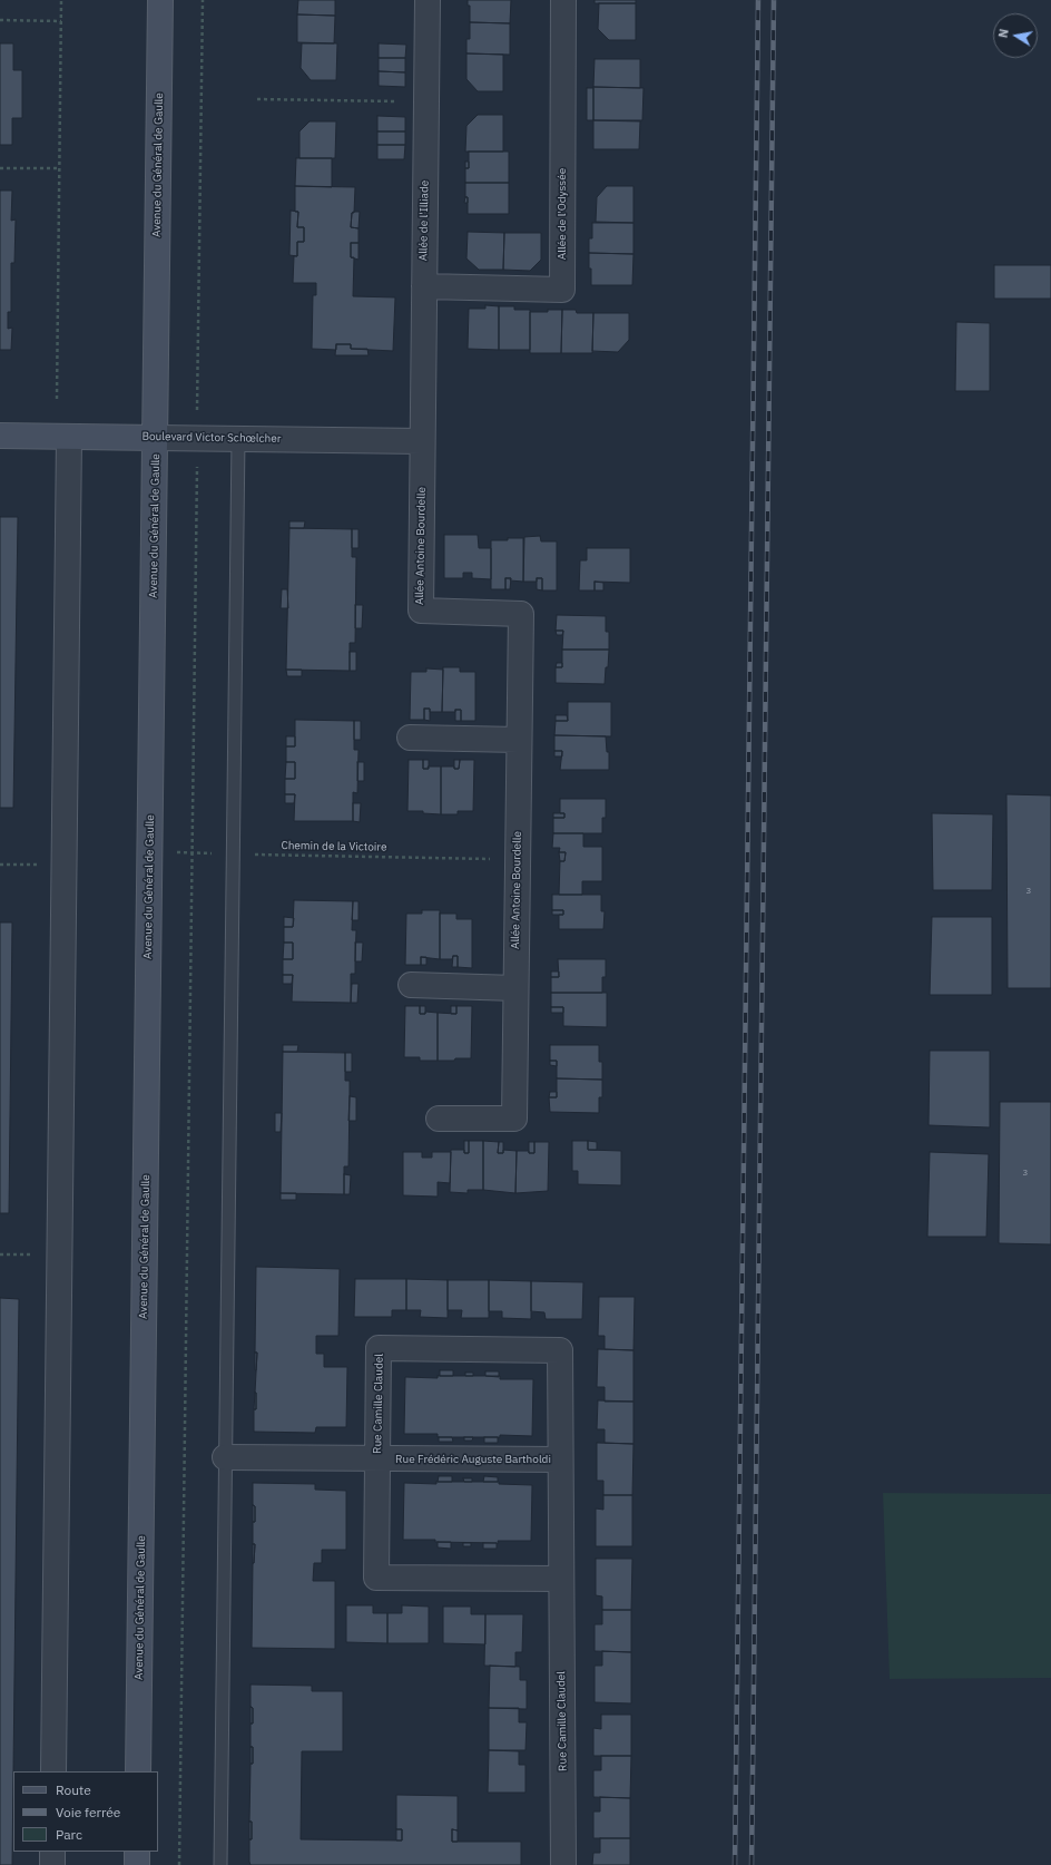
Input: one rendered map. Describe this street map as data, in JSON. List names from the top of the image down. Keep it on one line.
{"streets":{"main road":["Avenue du Général de Gaulle","Boulevard Victor Schœlcher"],"street":["Allée de l'Odyssée","Allée de l'Illiade","Allée Antoine Bourdelle","Rue Camille Claudel","Rue Frédéric Auguste Bartholdi"],"path":["Chemin de la Victoire"]},"crossings":[["Avenue du Général de Gaulle","Boulevard Victor Schœlcher"],["Avenue du Général de Gaulle","Chemin de la Victoire"],["Allée de l'Odyssée","Allée de l'Illiade"],["Allée de l'Illiade","Boulevard Victor Schœlcher"],["Allée de l'Illiade","Allée Antoine Bourdelle"],["Boulevard Victor Schœlcher","Allée Antoine Bourdelle"],["Allée Antoine Bourdelle","Chemin de la Victoire"],["Rue Camille Claudel","Rue Frédéric Auguste Bartholdi"]],"house_numbers":["3","3"],"legend":["Route","Voie ferrée","Parc"],"north":"left"}
